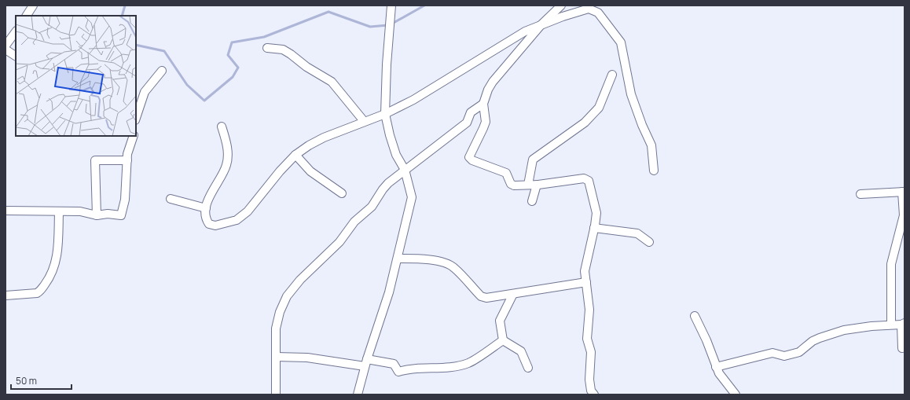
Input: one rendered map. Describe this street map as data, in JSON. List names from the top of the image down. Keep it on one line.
{"scale_bar":"50 m"}
